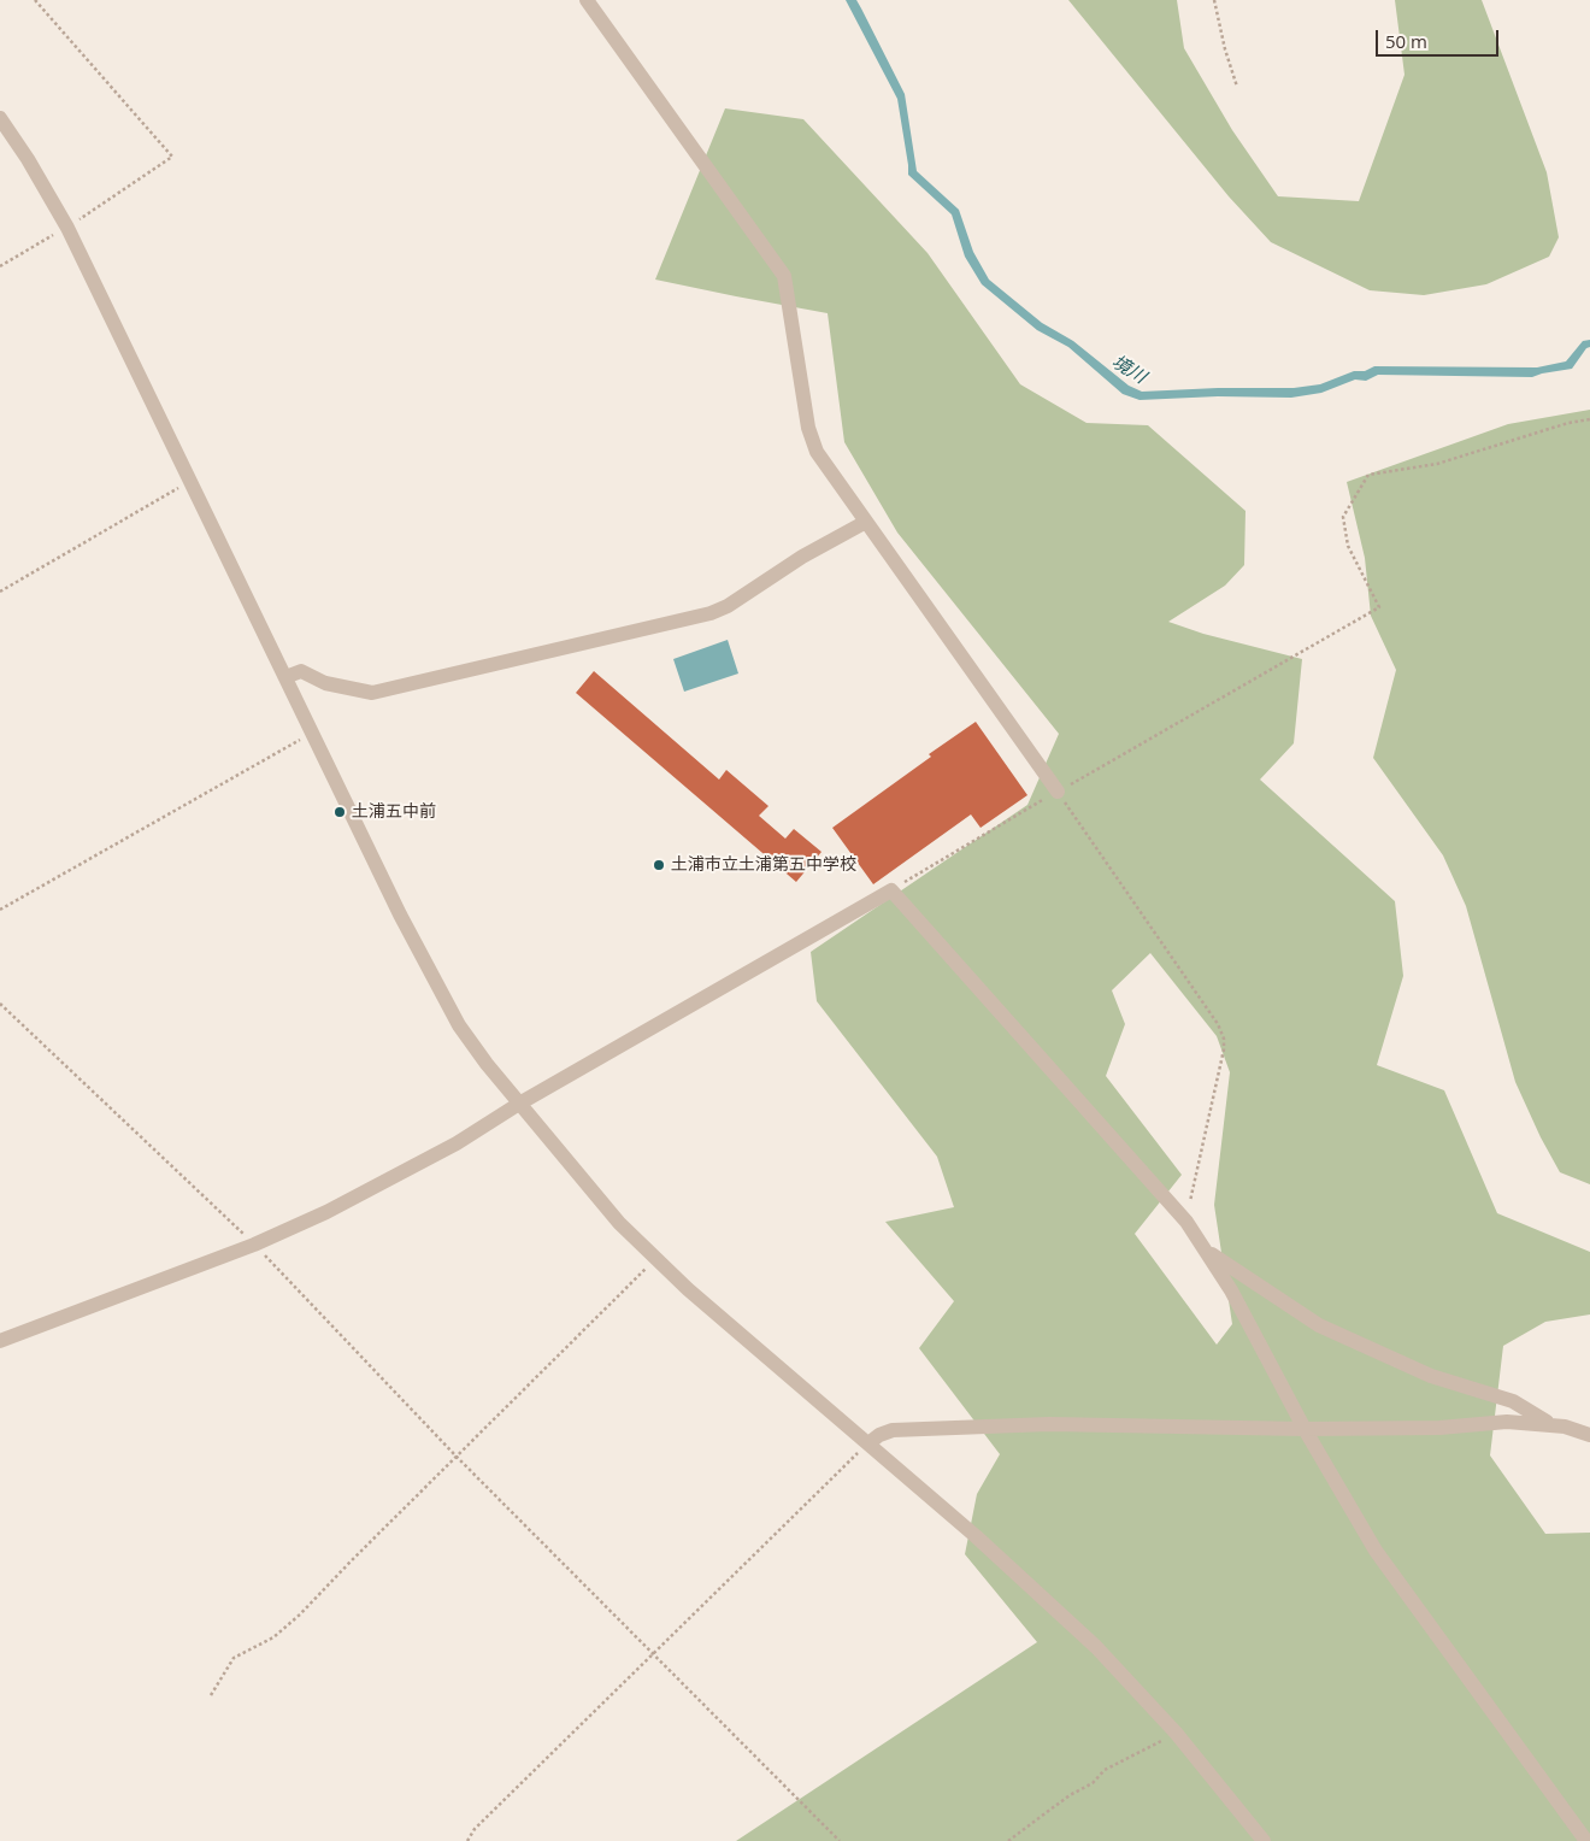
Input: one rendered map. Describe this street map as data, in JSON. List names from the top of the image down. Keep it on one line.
{"water":["境川"],"places":["土浦五中前","土浦市立土浦第五中学校"],"scale_bar":"50 m"}
